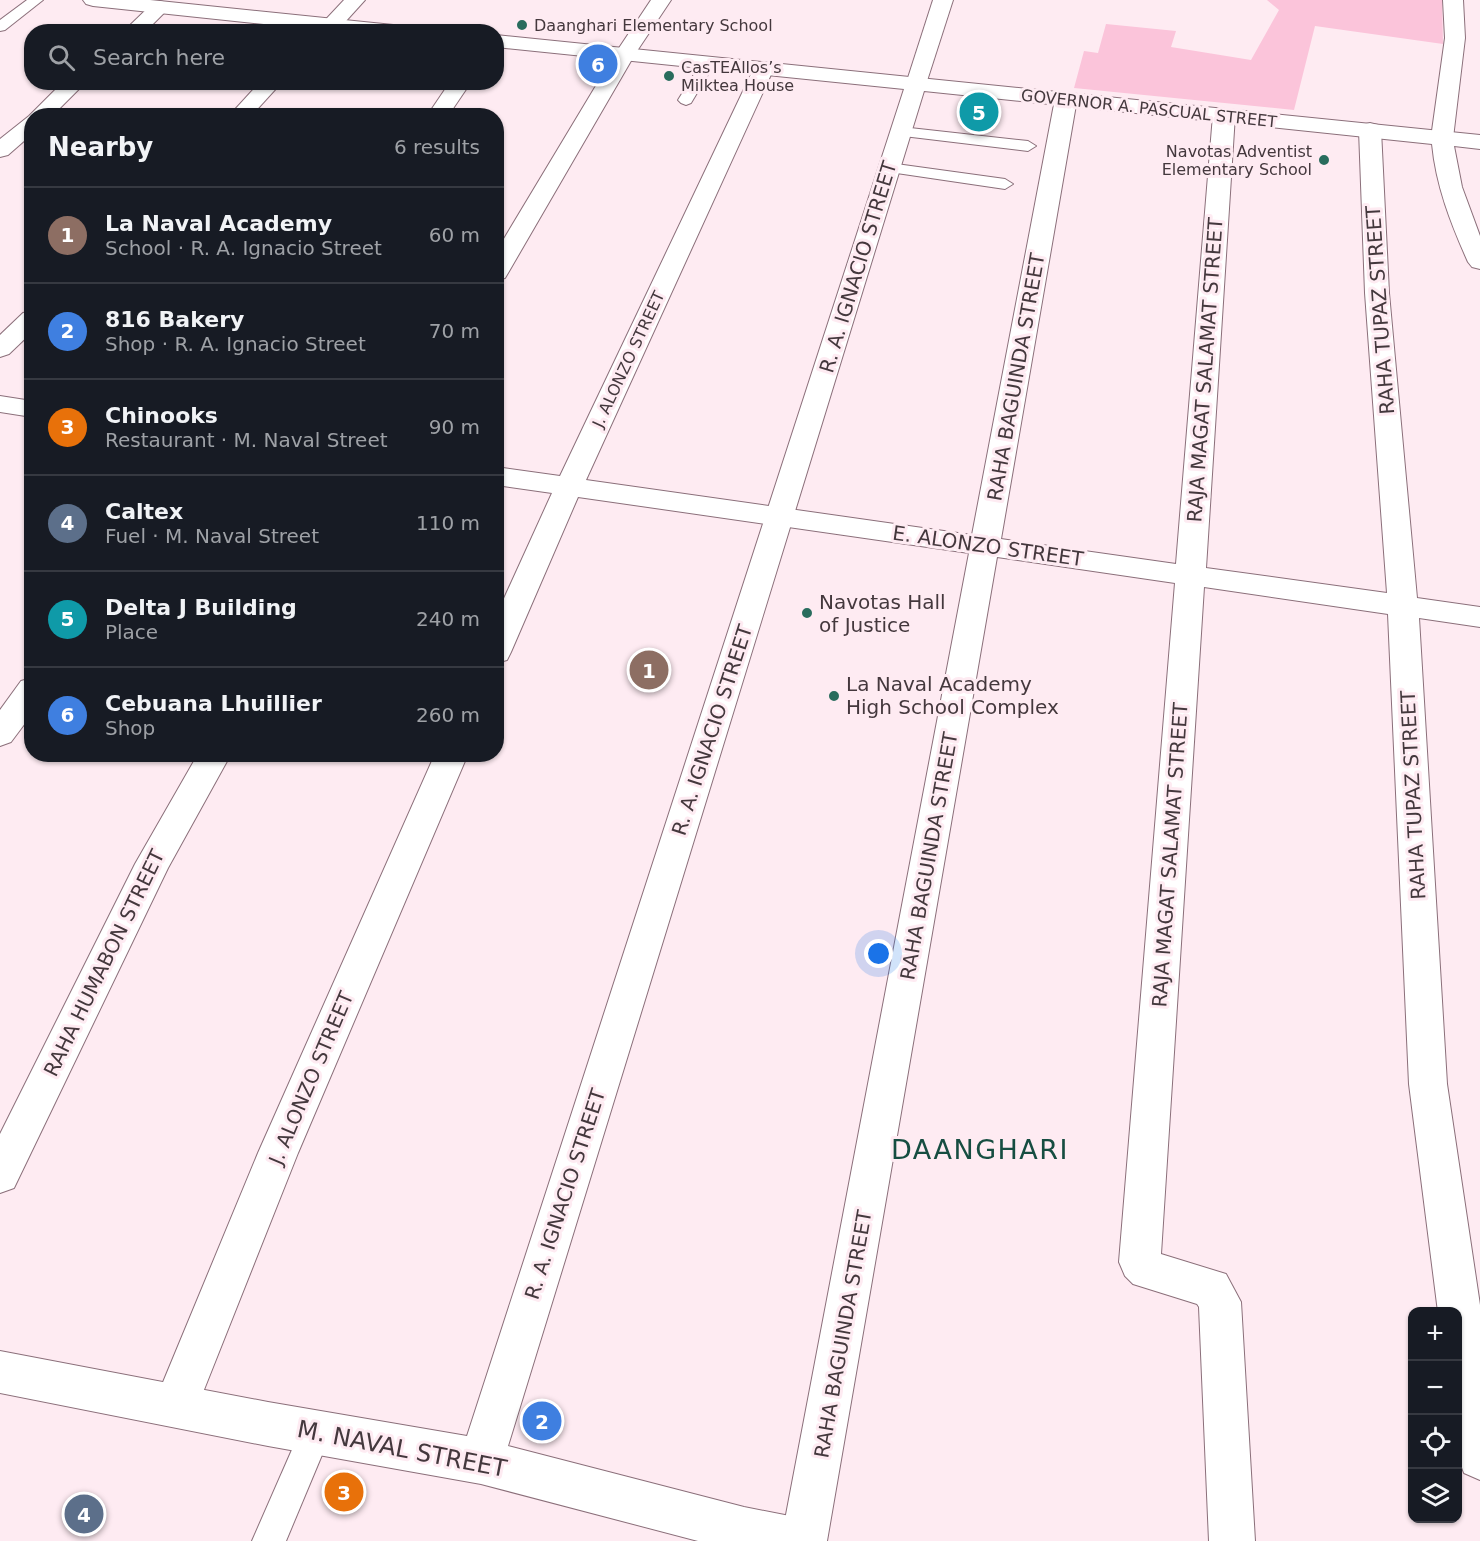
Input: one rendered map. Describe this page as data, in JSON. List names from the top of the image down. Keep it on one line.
{"streets":{"street":["GOVERNOR A. PASCUAL STREET","R. A. IGNACIO STREET","RAHA TUPAZ STREET","J. ALONZO STREET","RAJA MAGAT SALAMAT STREET","RAHA BAGUINDA STREET","E. ALONZO STREET","RAHA HUMABON STREET","M. NAVAL STREET"]},"crossings":[["GOVERNOR A. PASCUAL STREET","R. A. IGNACIO STREET"],["GOVERNOR A. PASCUAL STREET","RAHA TUPAZ STREET"],["GOVERNOR A. PASCUAL STREET","J. ALONZO STREET"],["GOVERNOR A. PASCUAL STREET","RAJA MAGAT SALAMAT STREET"],["GOVERNOR A. PASCUAL STREET","RAHA BAGUINDA STREET"],["R. A. IGNACIO STREET","E. ALONZO STREET"],["R. A. IGNACIO STREET","M. NAVAL STREET"],["RAHA TUPAZ STREET","E. ALONZO STREET"],["J. ALONZO STREET","E. ALONZO STREET"],["J. ALONZO STREET","M. NAVAL STREET"],["RAJA MAGAT SALAMAT STREET","E. ALONZO STREET"],["RAHA BAGUINDA STREET","E. ALONZO STREET"],["RAHA BAGUINDA STREET","M. NAVAL STREET"]],"districts":["DAANGHARI"],"places":["Daanghari Elementary School","CasTEAllos’s Milktea House","Navotas Adventist Elementary School","Navotas Hall of Justice","La Naval Academy High School Complex"],"page":{"search":"Search here","pins":["6","5","1","2","3","4"],"heading":["Nearby","6 results"],"list":[{"mark":"1","name":"La Naval Academy","note":"School · R. A. Ignacio Street","value":"60 m"},{"mark":"2","name":"816 Bakery","note":"Shop · R. A. Ignacio Street","value":"70 m"},{"mark":"3","name":"Chinooks","note":"Restaurant · M. Naval Street","value":"90 m"},{"mark":"4","name":"Caltex","note":"Fuel · M. Naval Street","value":"110 m"},{"mark":"5","name":"Delta J Building","note":"Place","value":"240 m"},{"mark":"6","name":"Cebuana Lhuillier","note":"Shop","value":"260 m"}],"map_buttons":["+","−"]}}
